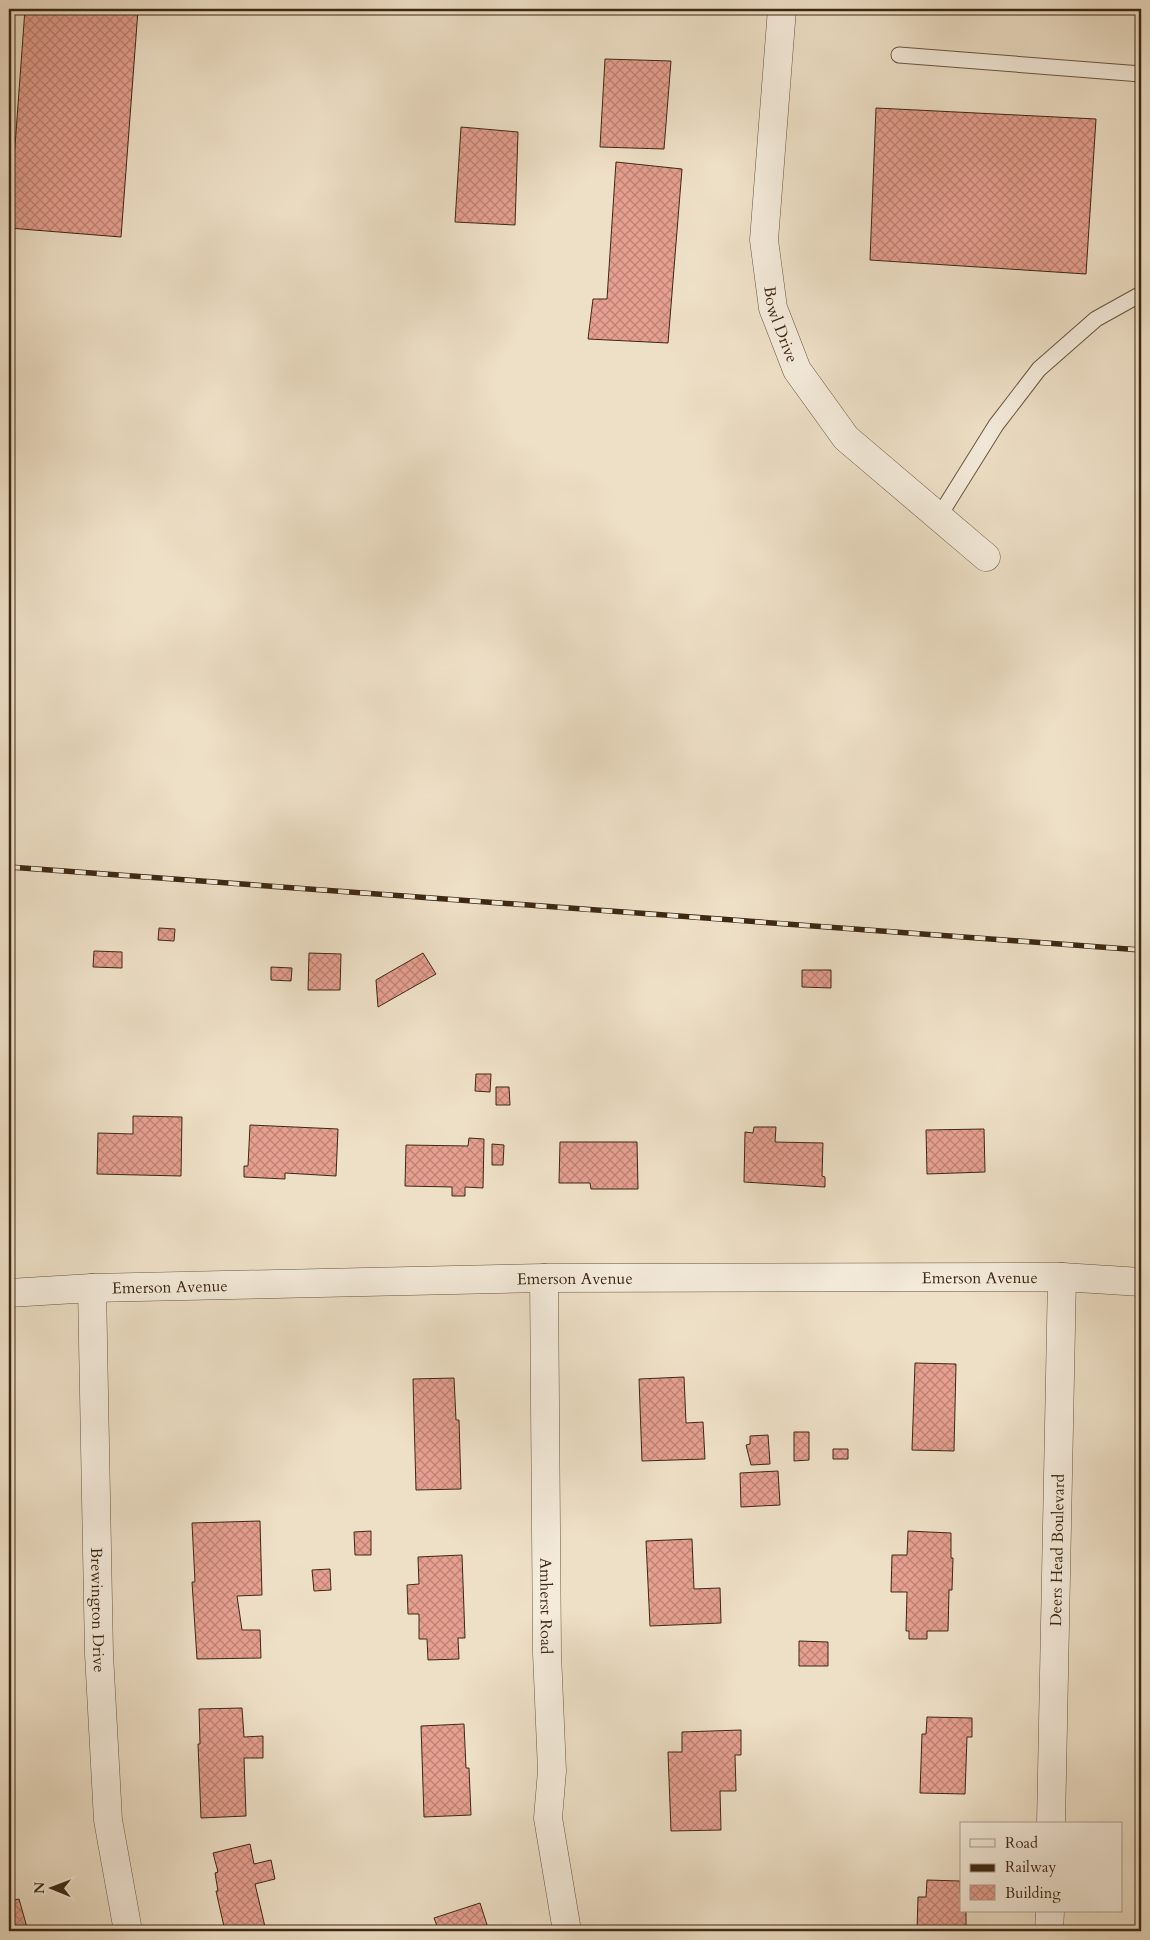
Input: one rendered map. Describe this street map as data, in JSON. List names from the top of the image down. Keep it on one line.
{"streets":{"street":["Bowl Drive","Emerson Avenue","Deers Head Boulevard","Amherst Road","Brewington Drive"]},"crossings":[["Emerson Avenue","Deers Head Boulevard"],["Emerson Avenue","Amherst Road"],["Emerson Avenue","Brewington Drive"]],"legend":["Road","Railway","Building"],"north":"left"}
